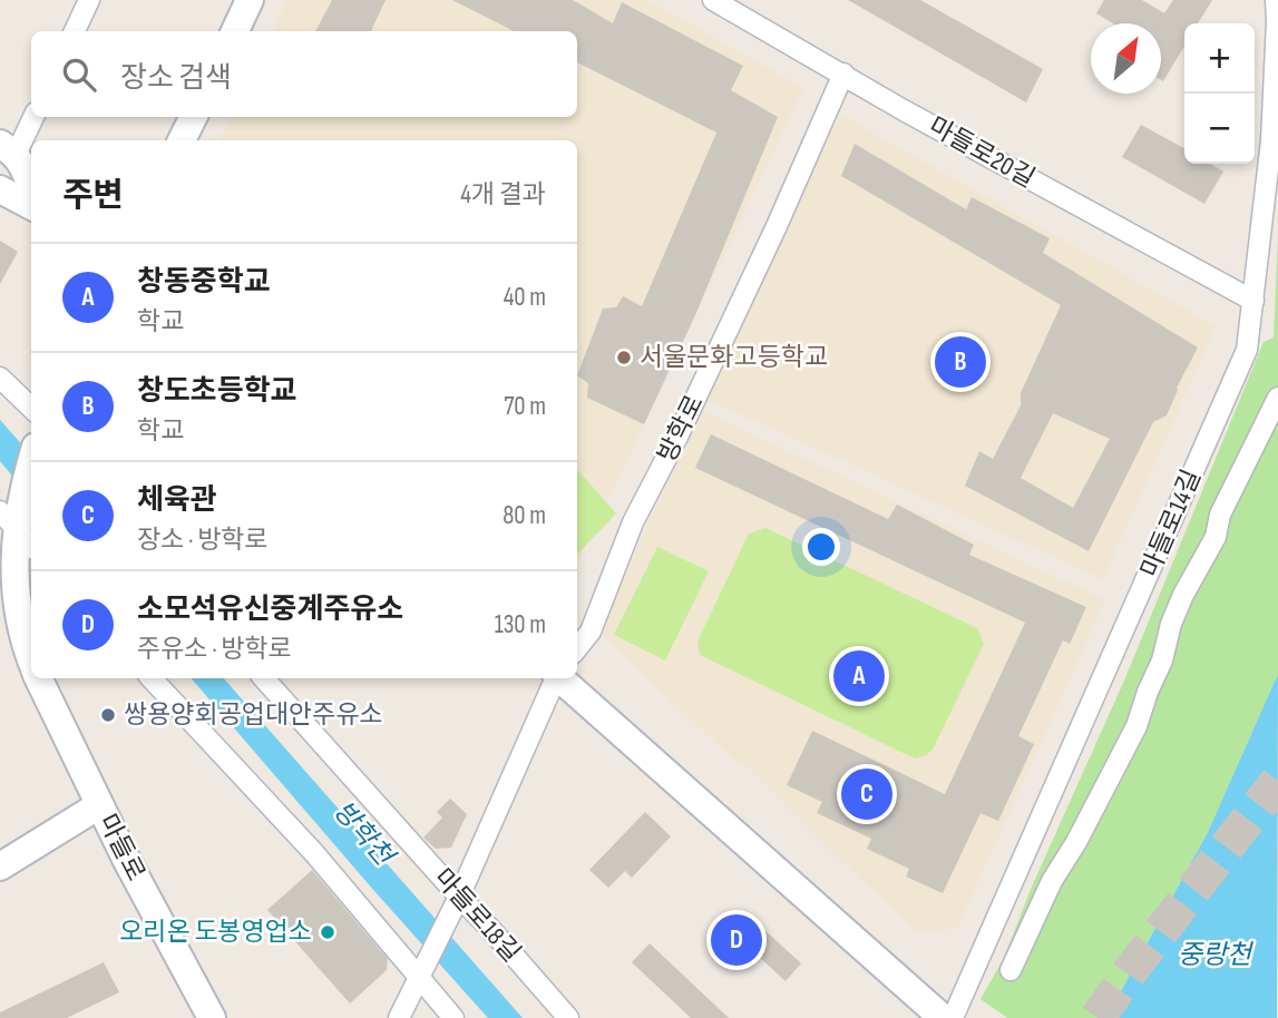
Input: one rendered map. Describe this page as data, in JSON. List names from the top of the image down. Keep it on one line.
{"streets":{"main road":["마들로"],"street":["마들로20길","방학로","마들로14길","마들로18길"]},"crossings":[["마들로20길","방학로"],["마들로20길","마들로14길"]],"water":["방학천","중랑천"],"places":["서울문화고등학교","쌍용양회공업대안주유소","오리온 도봉영업소"],"north":"top right","page":{"map_buttons":["+","−"],"search":"장소 검색","heading":["주변","4개 결과"],"list":[{"mark":"A","name":"창동중학교","note":"학교","value":"40 m"},{"mark":"B","name":"창도초등학교","note":"학교","value":"70 m"},{"mark":"C","name":"체육관","note":"장소 · 방학로","value":"80 m"},{"mark":"D","name":"소모석유신중계주유소","note":"주유소 · 방학로","value":"130 m"}],"pins":["B","A","C","D"]}}
